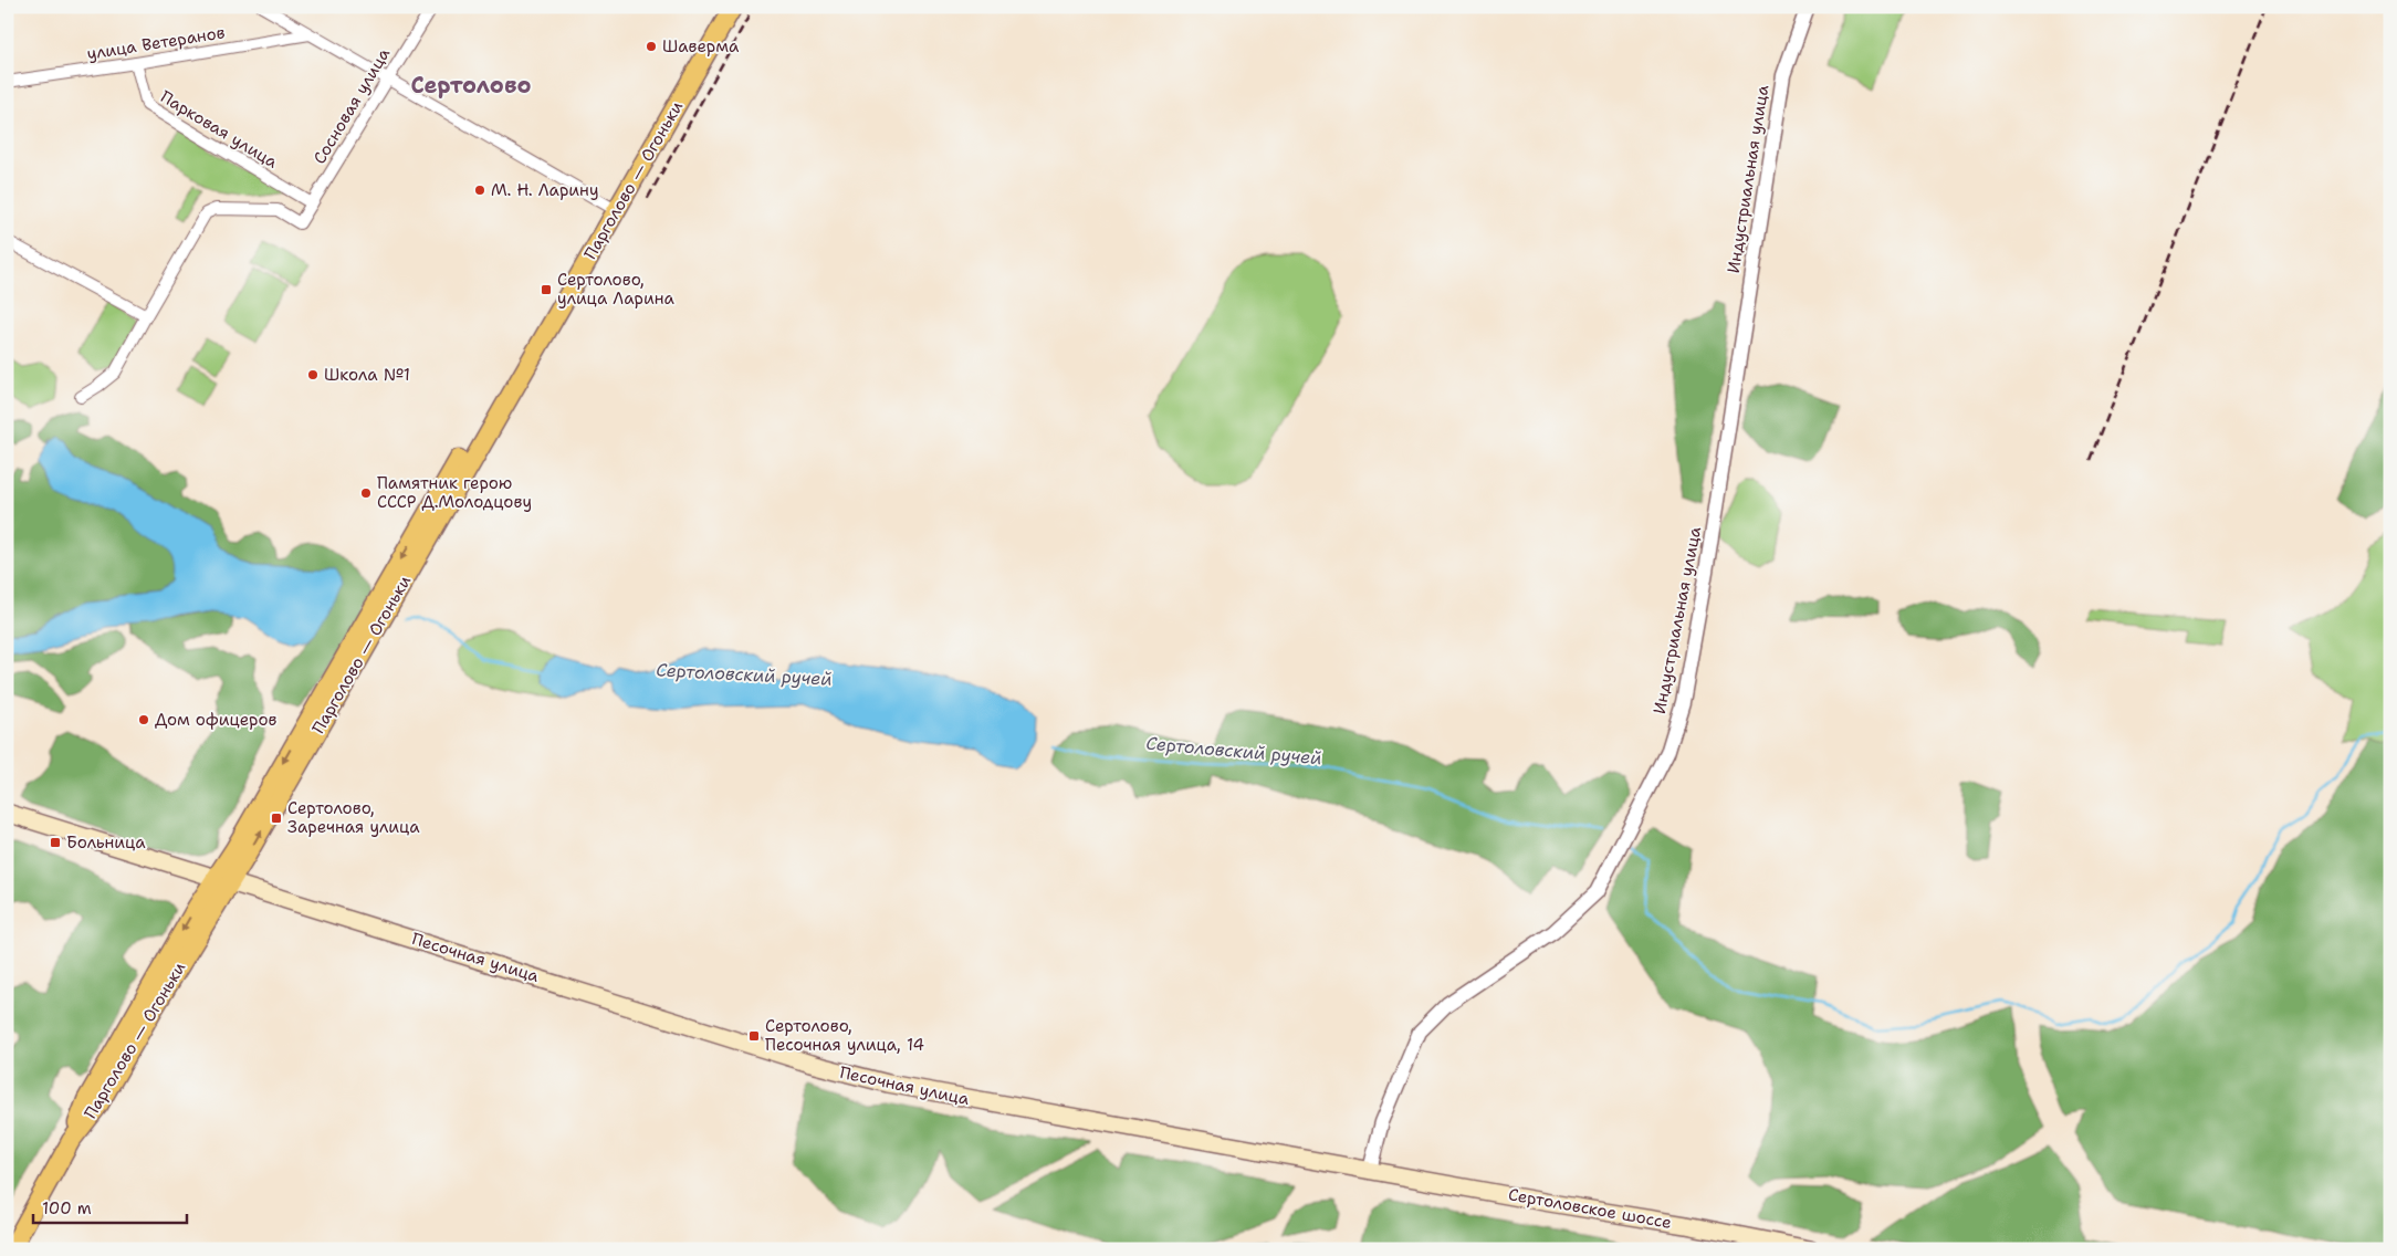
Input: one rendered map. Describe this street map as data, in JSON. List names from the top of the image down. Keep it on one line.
{"streets":{"main road":["Парголово — Огоньки","Песочная улица","Сертоловское шоссе"],"street":["улица Ветеранов","Сосновая улица","Парковая улица","Индустриальная улица"]},"crossings":[["улица Ветеранов","Парковая улица"],["Сосновая улица","Парковая улица"],["Индустриальная улица","Песочная улица"],["Индустриальная улица","Сертоловское шоссе"],["Парголово — Огоньки","Песочная улица"],["Песочная улица","Сертоловское шоссе"]],"districts":["Сертолово"],"water":["Сертоловский ручей"],"places":{"other":["Шаверма","М. Н. Ларину","Школа №1","Памятник герою СССР Д.Молодцову","Дом офицеров"],"transit":["Сертолово, улица Ларина","Сертолово, Заречная улица","Больница","Сертолово, Песочная улица, 14"]},"scale_bar":"100 m"}
